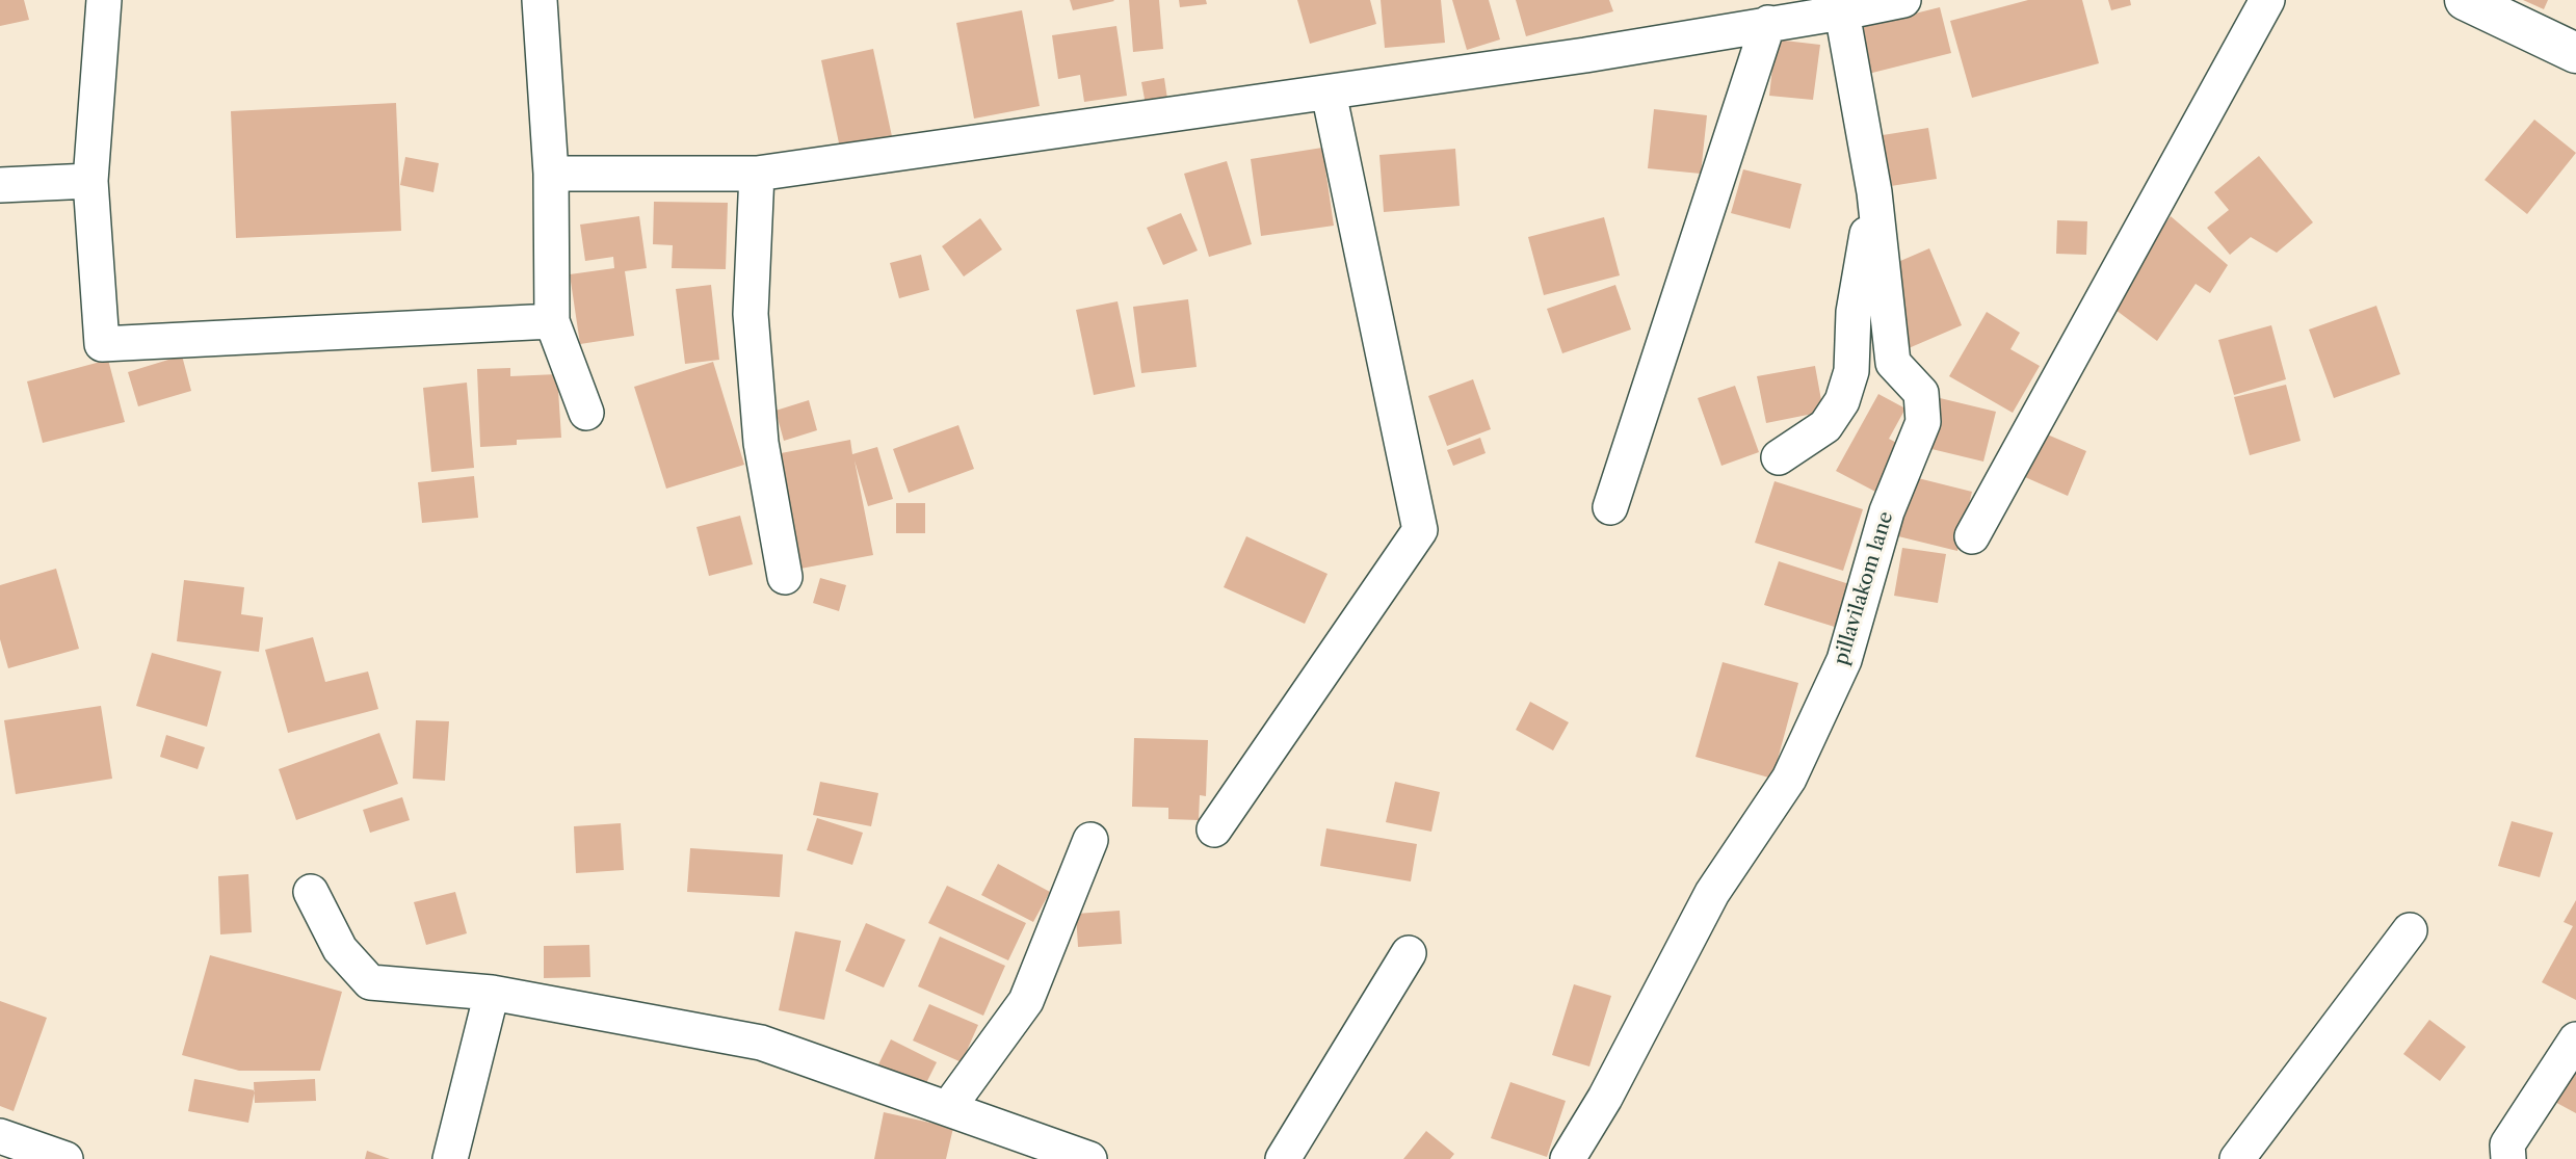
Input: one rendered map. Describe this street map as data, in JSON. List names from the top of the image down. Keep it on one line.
{"streets":{"street":["pillavilakom lane"]}}
